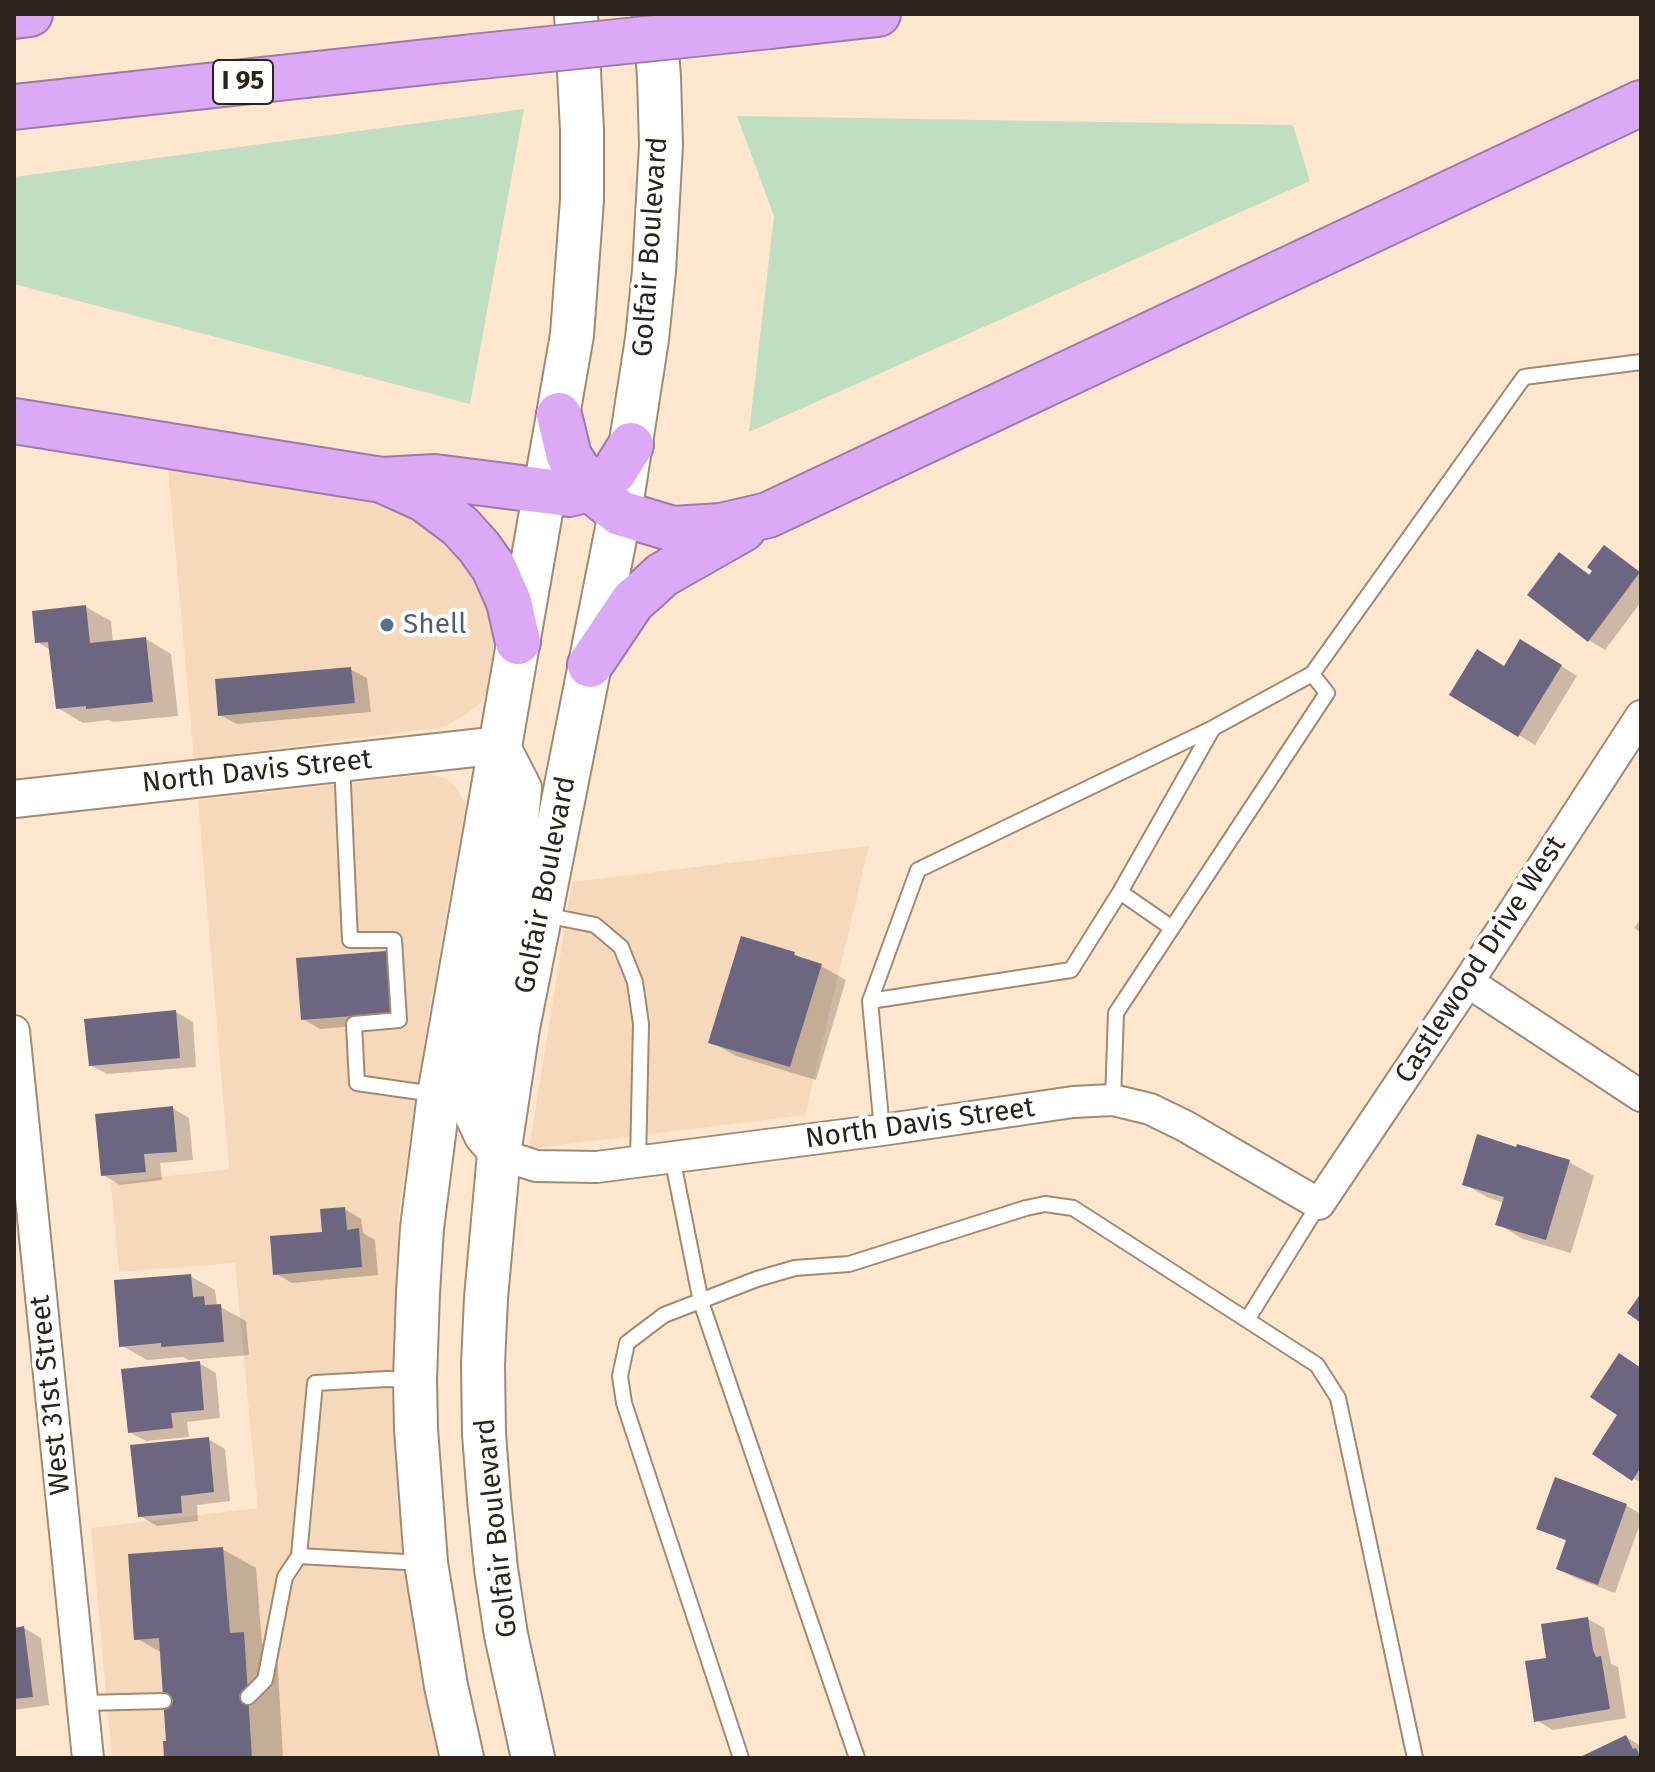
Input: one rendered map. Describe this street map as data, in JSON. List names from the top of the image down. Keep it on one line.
{"streets":{"highway":["I 95"],"main road":["Golfair Boulevard"],"street":["North Davis Street","Castlewood Drive West","West 31st Street"]},"crossings":[["Golfair Boulevard","North Davis Street"],["North Davis Street","Castlewood Drive West"]],"places":["Shell"]}
